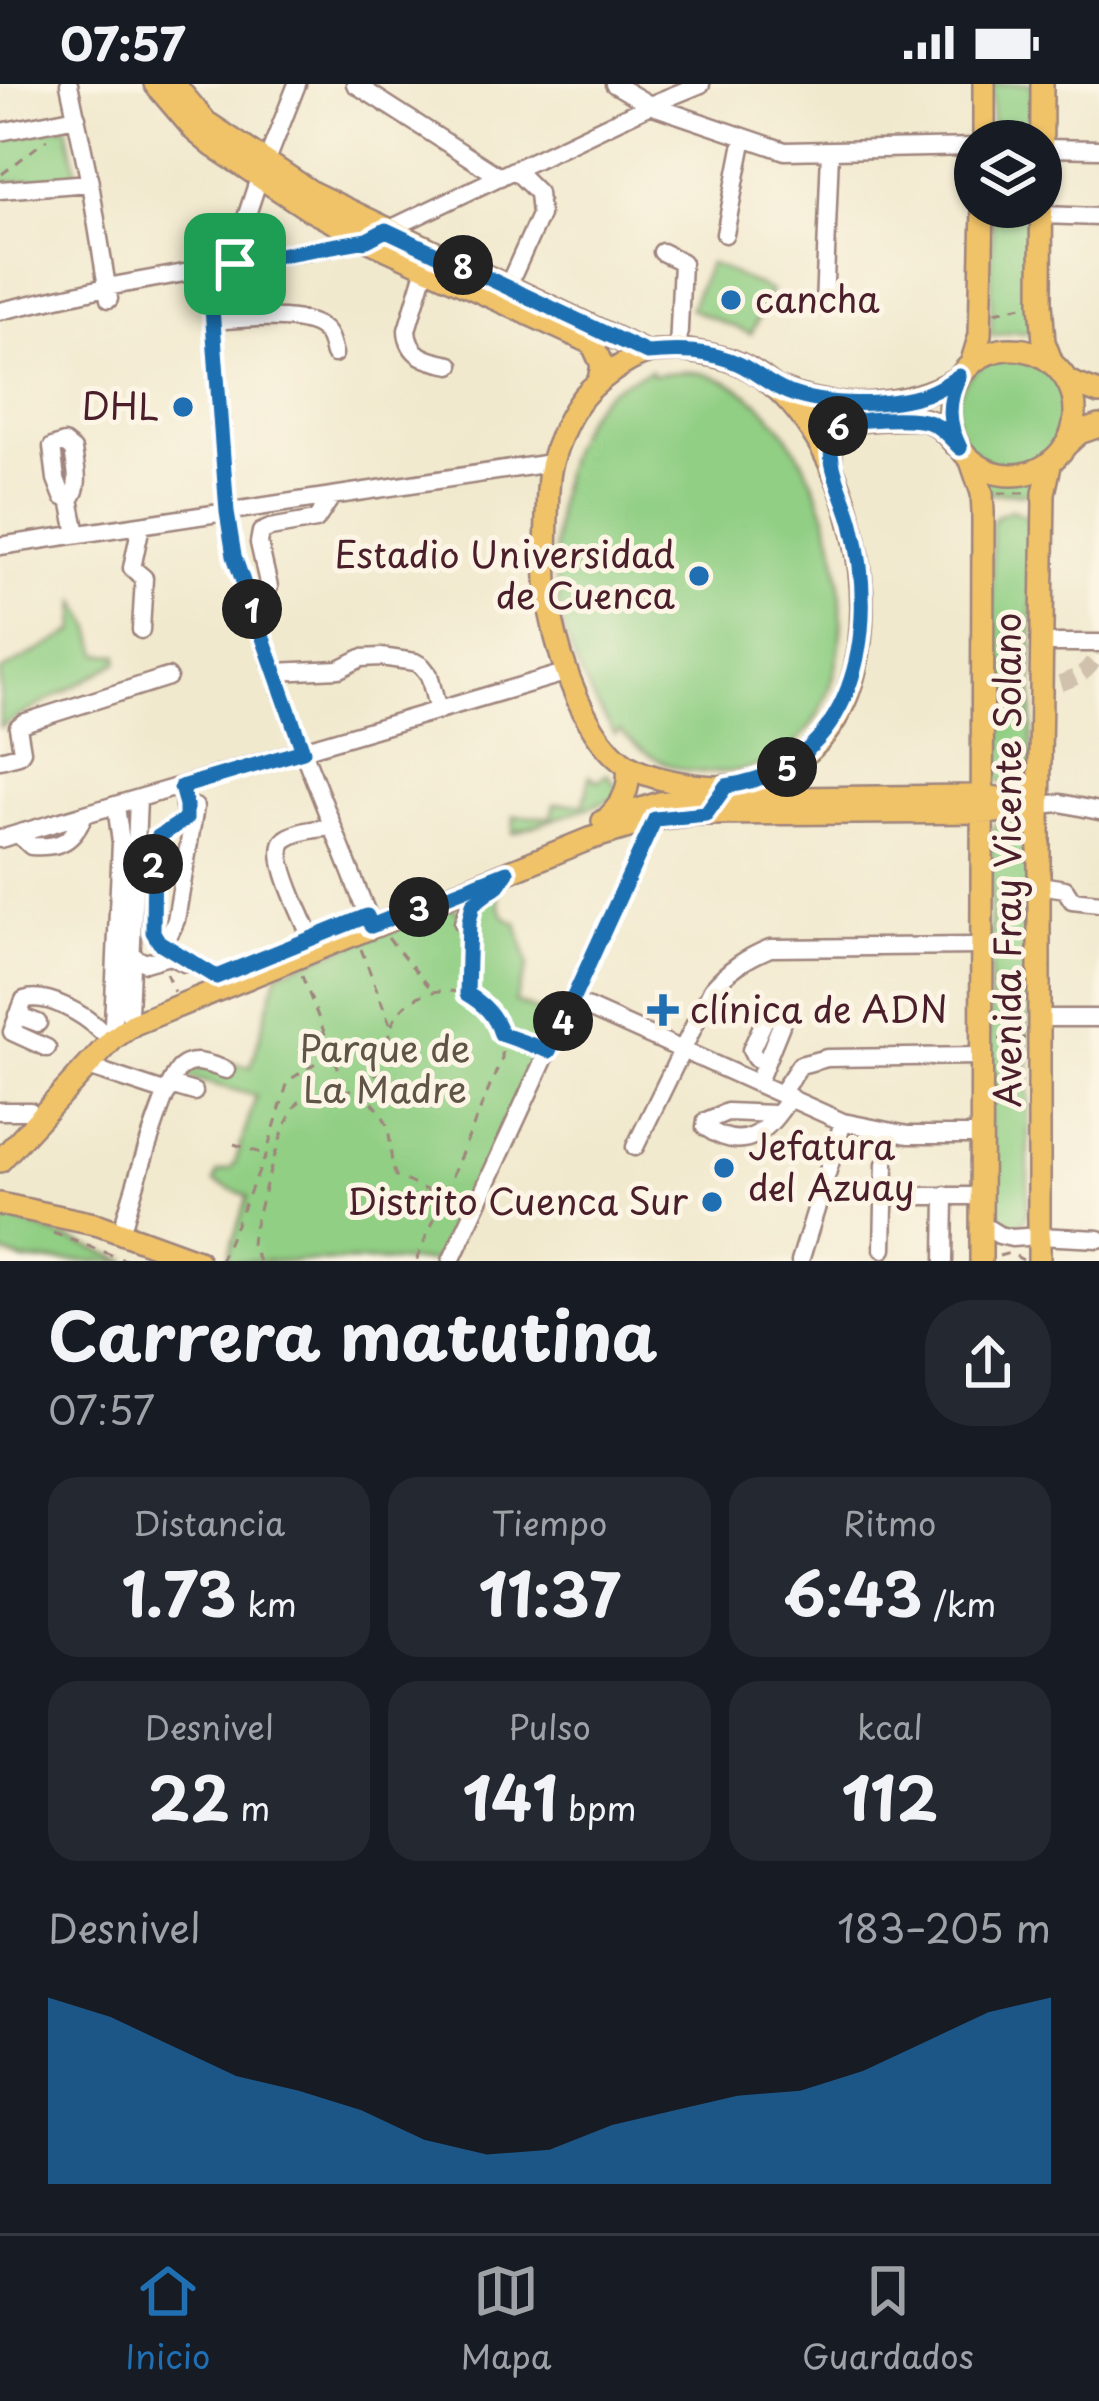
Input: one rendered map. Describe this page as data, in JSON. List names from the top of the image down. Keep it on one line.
{"streets":{"main road":["Avenida Fray Vicente Solano"]},"parks":["Parque de La Madre"],"places":{"other":["cancha","DHL","Estadio Universidad de Cuenca","Jefatura del Azuay","Distrito Cuenca Sur"],"health":["clínica de ADN"]},"page":{"status":"07:57","pins":["8","6","1","5","2","3","4"],"heading":["Carrera matutina","07:57"],"stats":[["Distancia","1.73 km"],["Tiempo","11:37"],["Ritmo","6:43 /km"],["Desnivel","22 m"],["Pulso","141 bpm"],["kcal","112"]],"chart":["Desnivel","183–205 m"],"tabs":["Inicio","Mapa","Guardados"]}}
